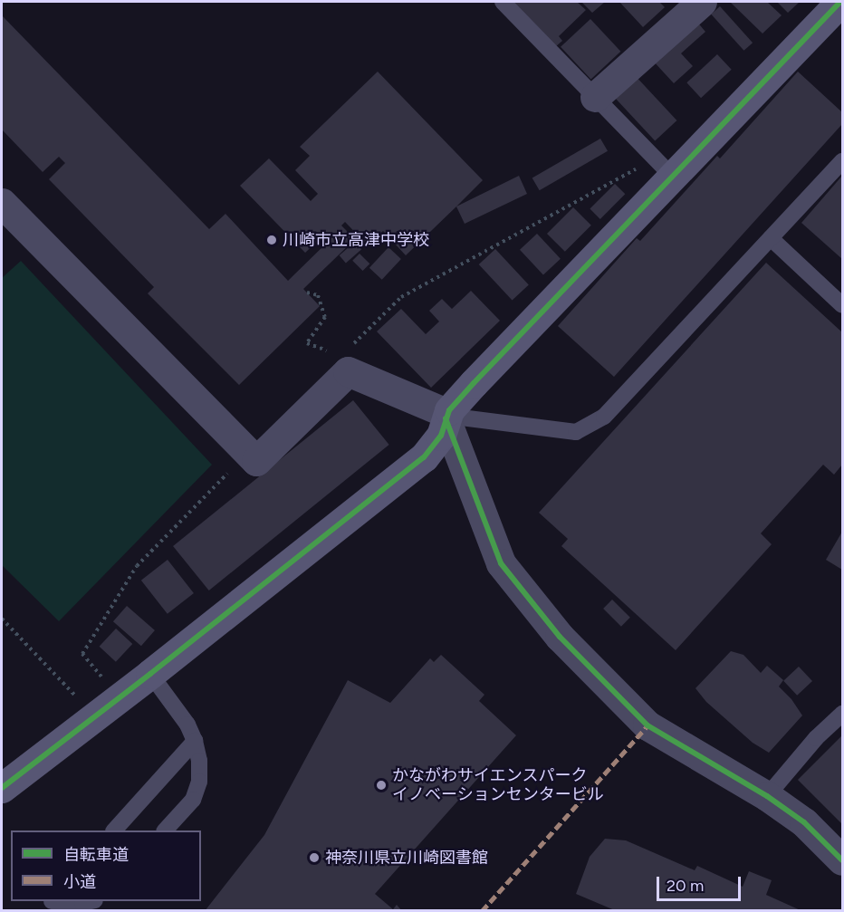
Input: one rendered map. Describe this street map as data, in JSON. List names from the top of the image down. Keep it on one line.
{"places":["川崎市立高津中学校","かながわサイエンスパーク イノベーションセンタービル","神奈川県立川崎図書館"],"legend":["自転車道","小道"],"scale_bar":"20 m"}
